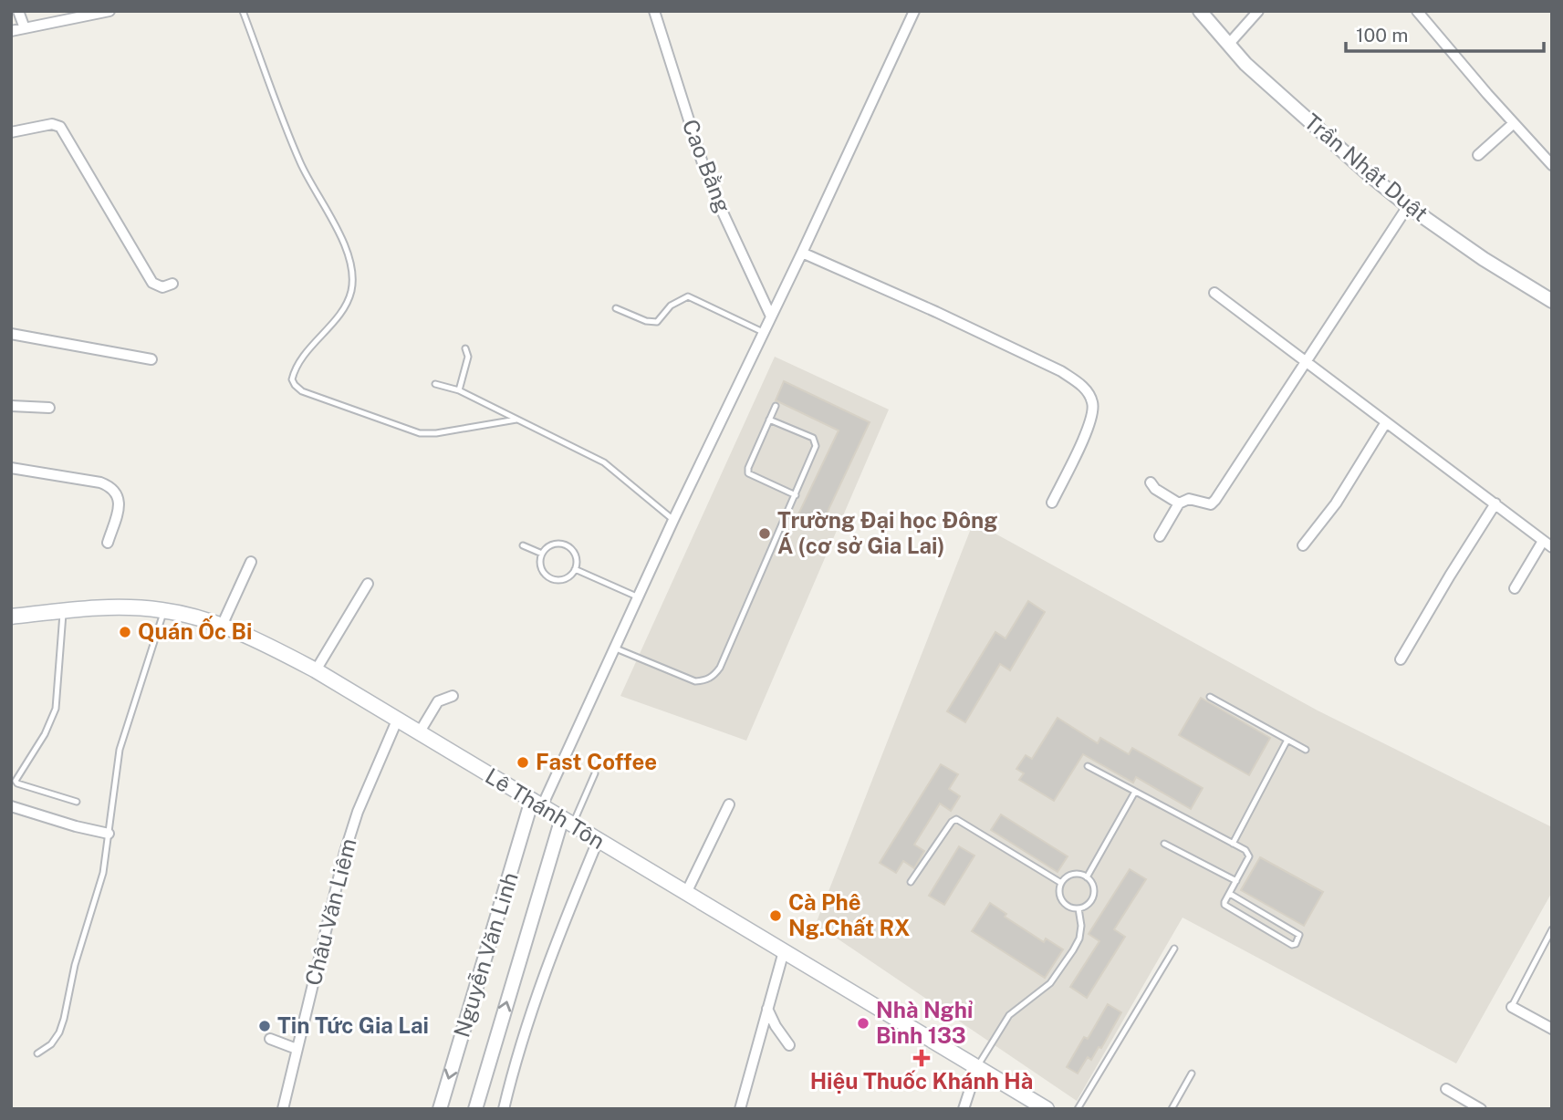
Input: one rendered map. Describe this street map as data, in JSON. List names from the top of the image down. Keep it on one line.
{"streets":{"main road":["Lê Thánh Tôn"],"street":["Cao Bằng","Trần Nhật Duật","Châu Văn Liêm","Nguyễn Văn Linh"]},"crossings":[["Lê Thánh Tôn","Châu Văn Liêm"],["Lê Thánh Tôn","Nguyễn Văn Linh"]],"places":{"other":["Trường Đại học Đông Á (cơ sở Gia Lai)","Quán Ốc Bi","Fast Coffee","Cà Phê Ng.Chất RX","Nhà Nghỉ Bình 133","Tin Tức Gia Lai"],"health":["Hiệu Thuốc Khánh Hà"]},"scale_bar":"100 m"}
